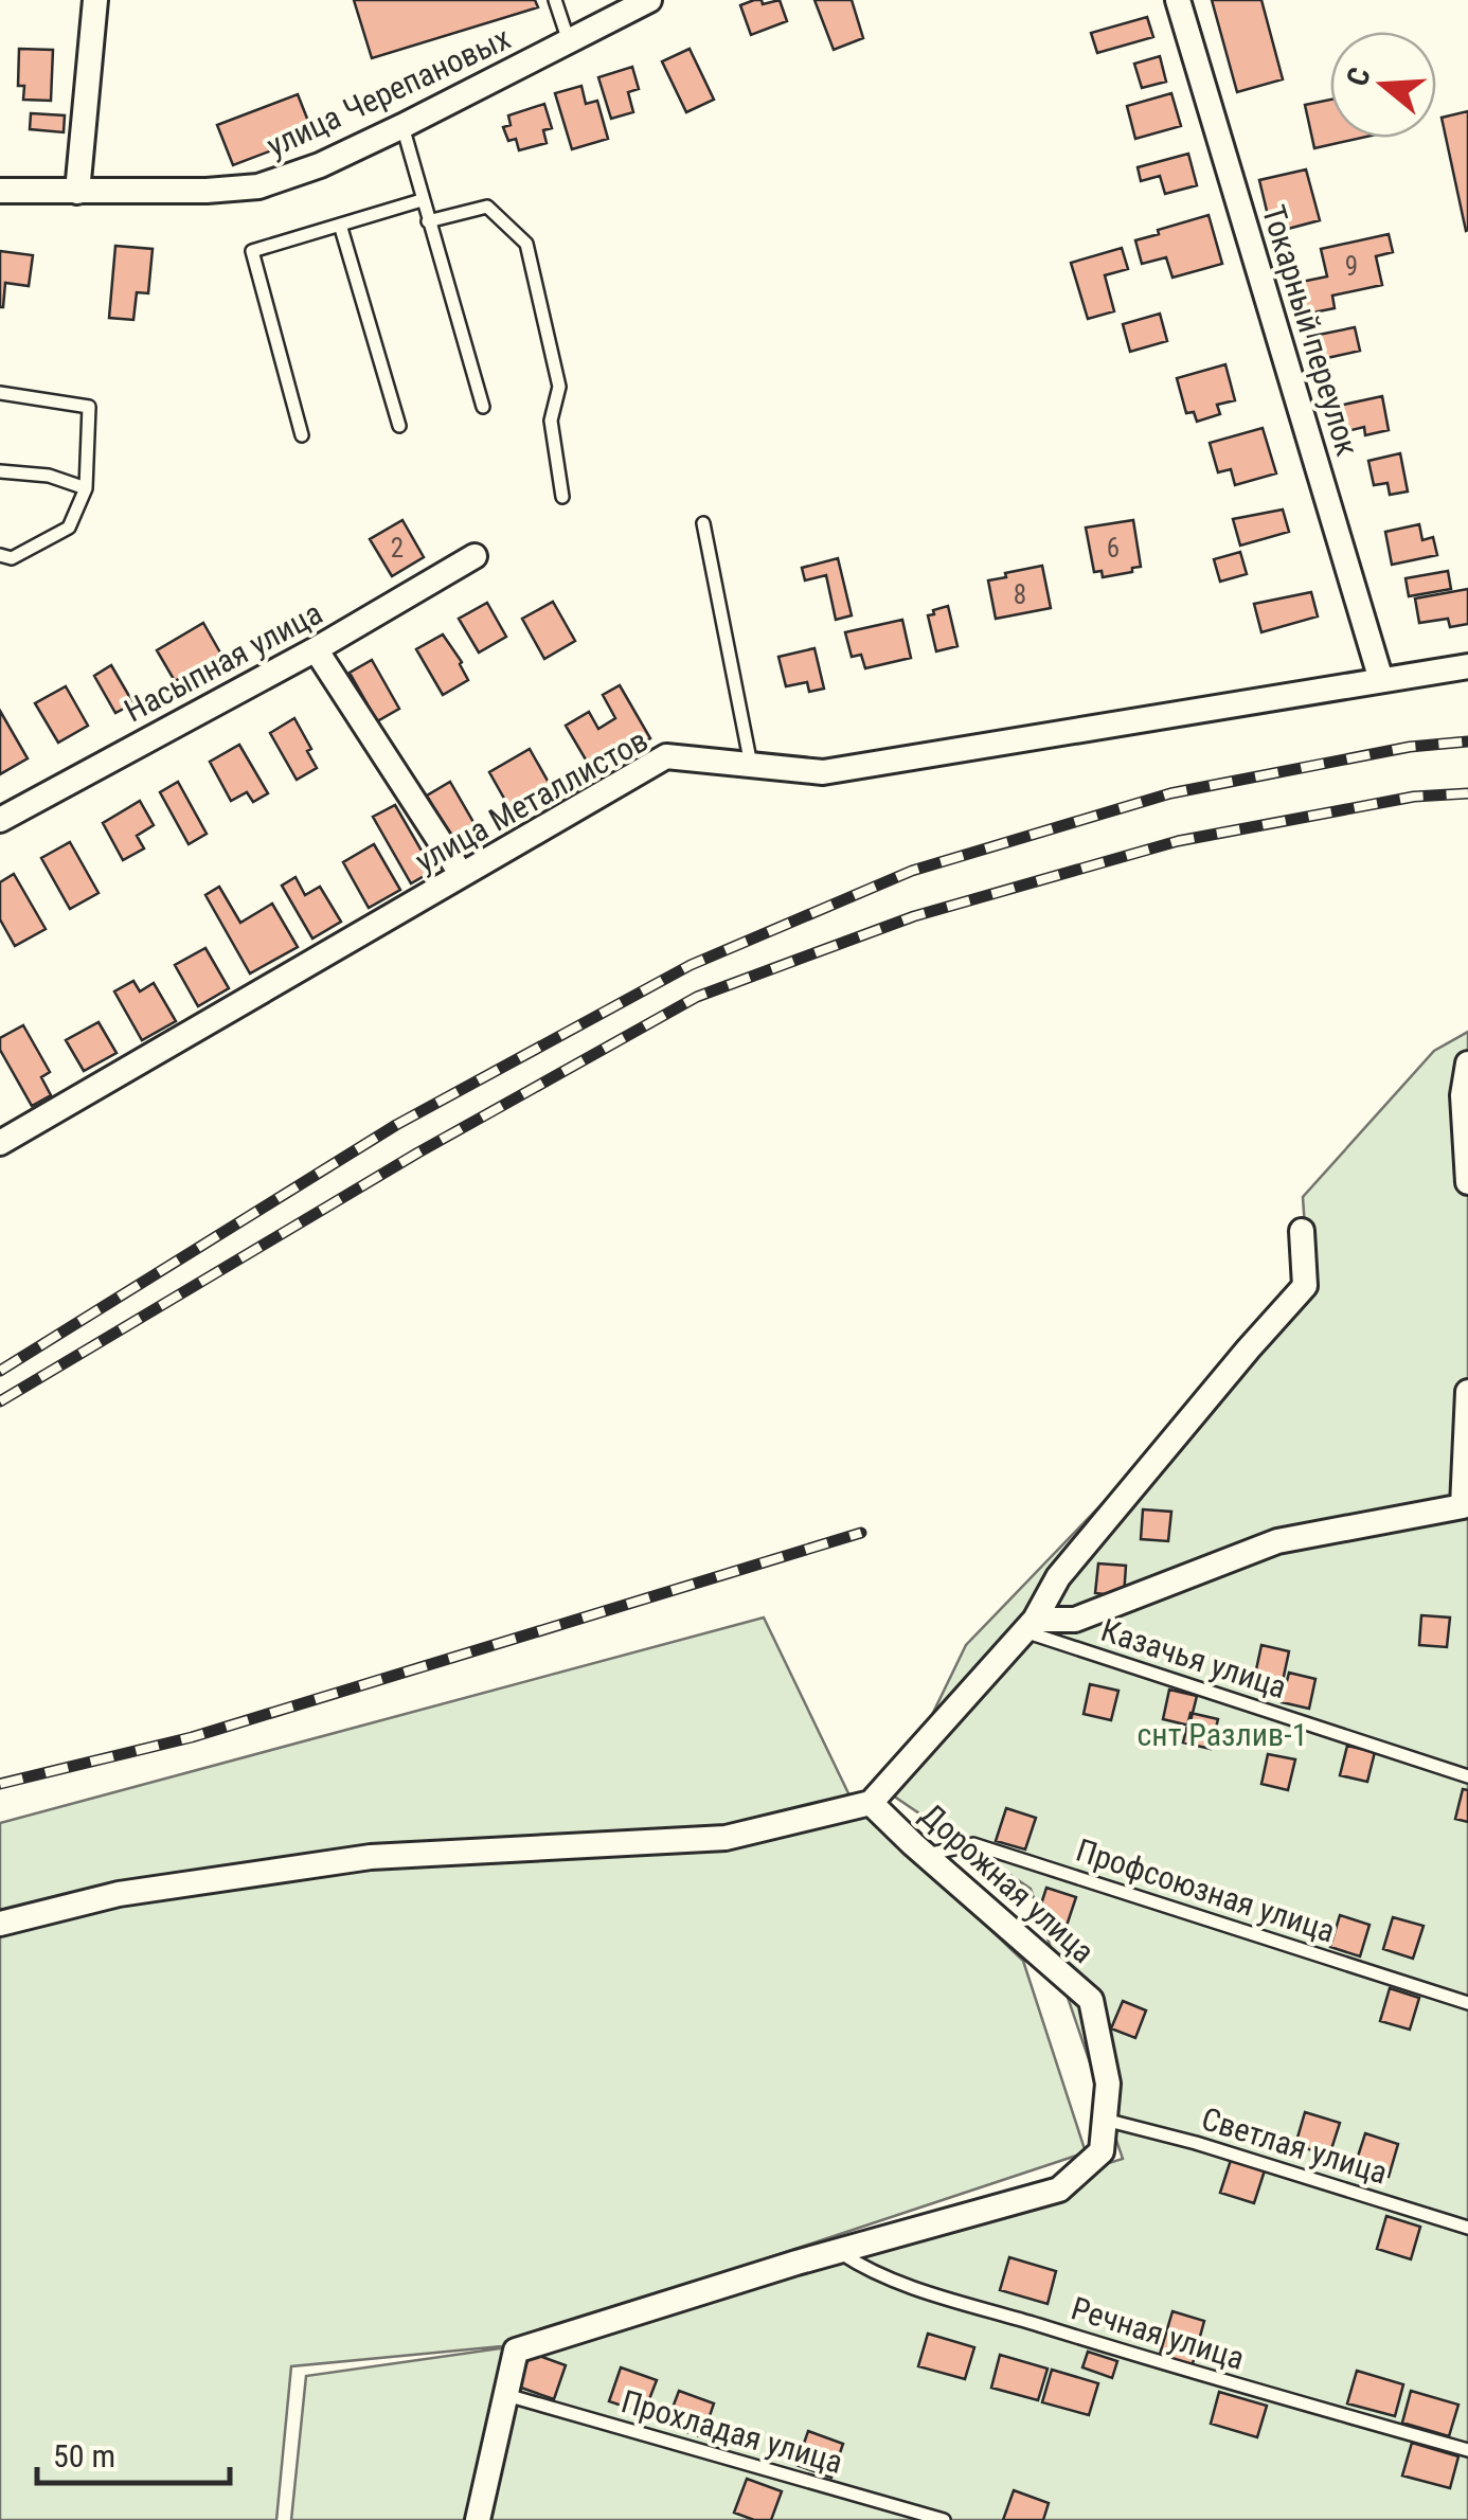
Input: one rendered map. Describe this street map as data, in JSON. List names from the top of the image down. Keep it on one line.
{"streets":{"street":["улица Черепановых","Токарный переулок","Насыпная улица","улица Металлистов","Дорожная улица"],"lane":["Казачья улица","Профсоюзная улица","Светлая улица","Речная улица","Прохладая улица"]},"crossings":[["Токарный переулок","улица Металлистов"],["Казачья улица","Дорожная улица"],["Дорожная улица","Профсоюзная улица"],["Дорожная улица","Светлая улица"],["Дорожная улица","Речная улица"],["Дорожная улица","Прохладая улица"]],"parks":["снт Разлив-1"],"house_numbers":["9","2","6","8"],"scale_bar":"50 m","north":"left"}
